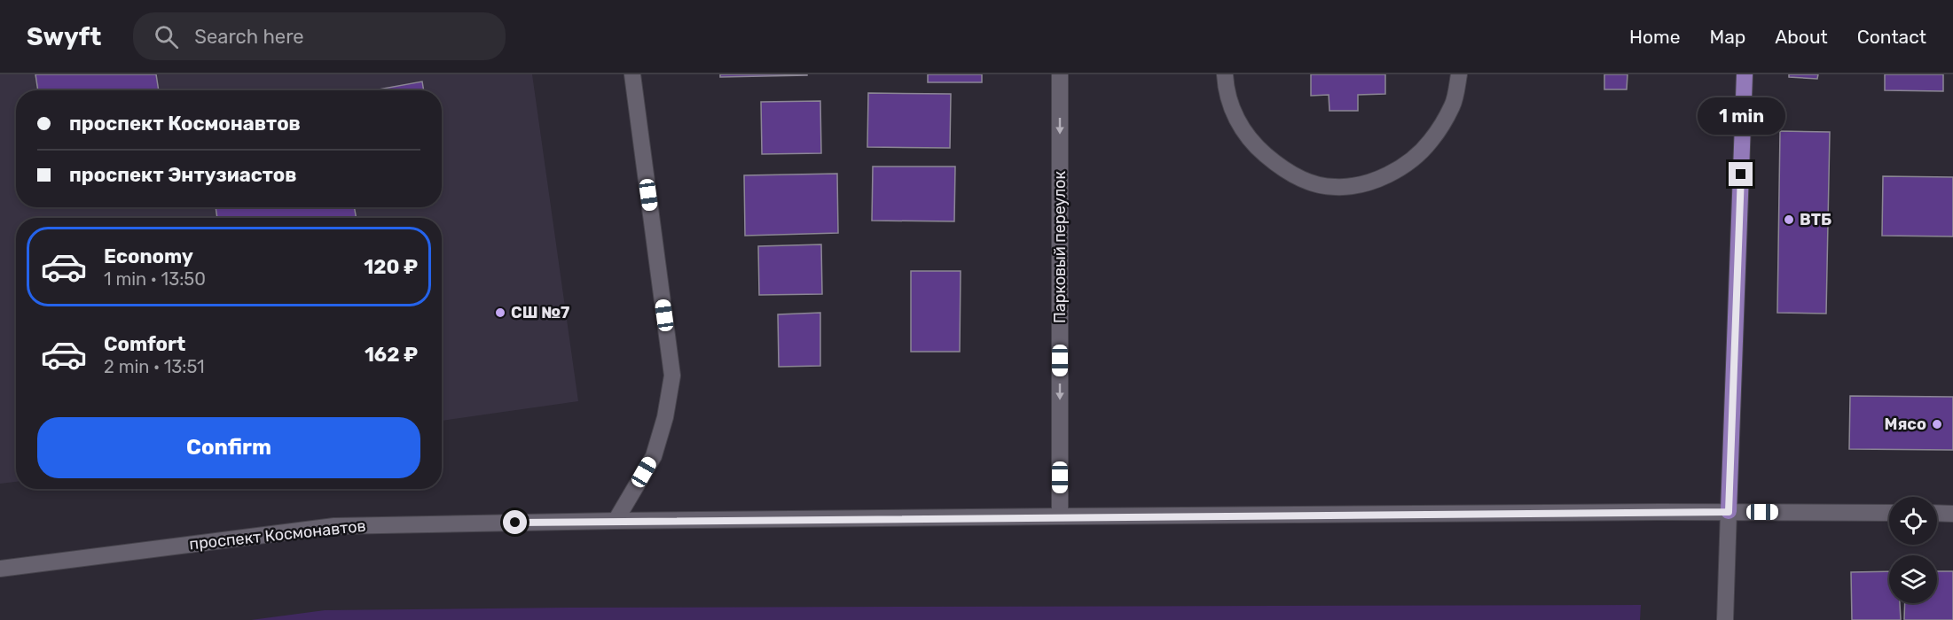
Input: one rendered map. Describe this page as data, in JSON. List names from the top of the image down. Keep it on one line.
{"streets":{"street":["Парковый переулок","проспект Космонавтов"]},"crossings":[["Парковый переулок","проспект Космонавтов"]],"one_way":["Парковый переулок"],"places":["ВТБ","СШ №7","Мясо"],"page":{"header":"Swyft","search":"Search here","nav":["Home","Map","About","Contact"],"banner":["проспект Космонавтов","проспект Энтузиастов"],"bubble":"1 min","list":[{"name":"Economy","note":"1 min · 13:50","value":"120 ₽"},{"name":"Comfort","note":"2 min · 13:51","value":"162 ₽"}],"buttons":"Confirm"}}
